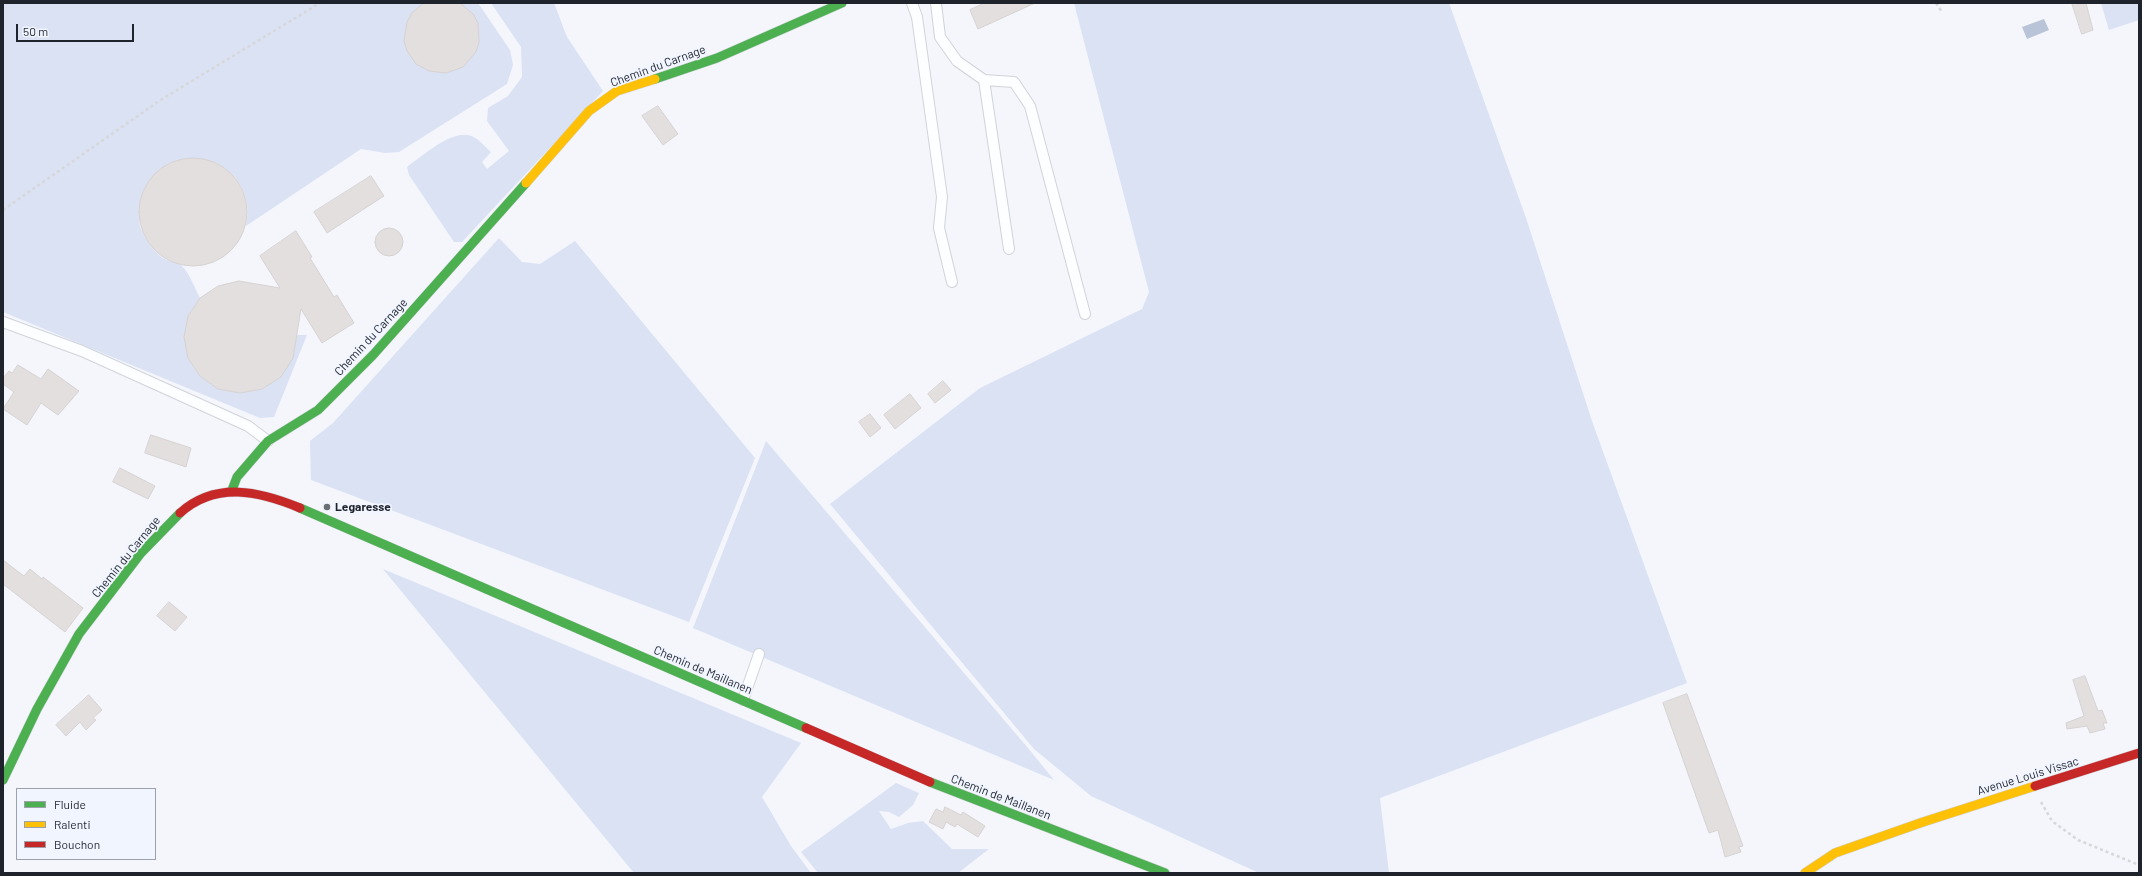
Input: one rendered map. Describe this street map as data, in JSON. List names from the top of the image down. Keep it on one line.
{"streets":{"street":["Chemin du Carnage","Chemin de Maillanen","Avenue Louis Vissac"]},"crossings":[["Chemin du Carnage","Chemin de Maillanen"]],"places":["Legaresse"],"legend":["Fluide","Ralenti","Bouchon"],"scale_bar":"50 m"}
